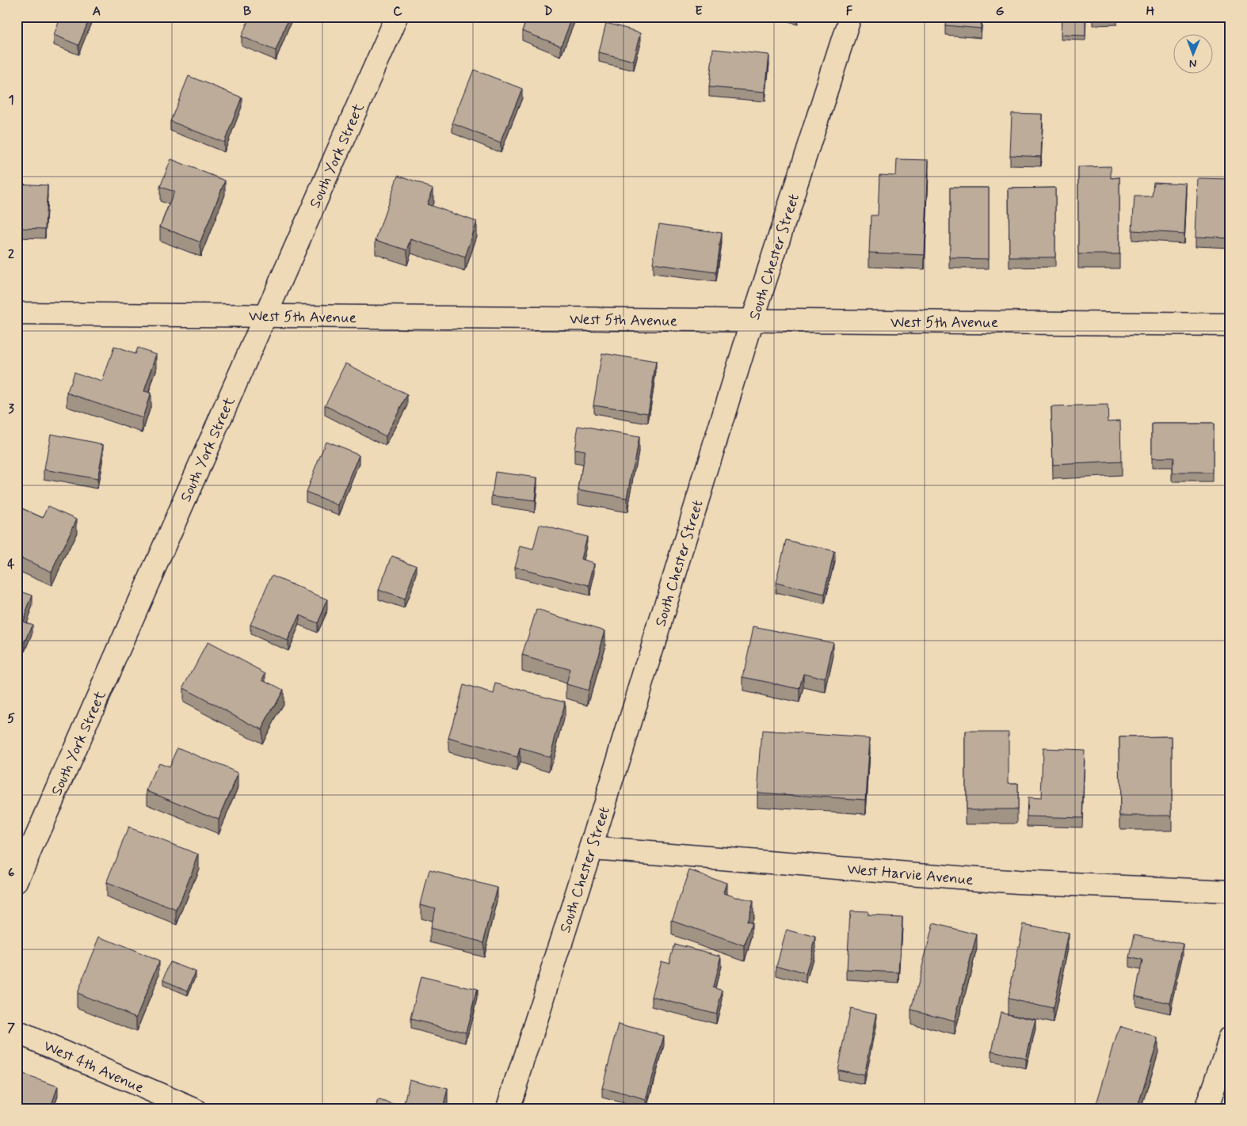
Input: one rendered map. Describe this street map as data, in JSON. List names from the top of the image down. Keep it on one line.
{"streets":{"street":["South York Street","South Chester Street","West 5th Avenue","West Harvie Avenue","West 4th Avenue"]},"crossings":[["South York Street","West 5th Avenue"],["South Chester Street","West 5th Avenue"],["South Chester Street","West Harvie Avenue"]],"north":"bottom","grid":{"columns":["A","B","C","D","E","F","G","H"],"rows":["1","2","3","4","5","6","7"]}}
